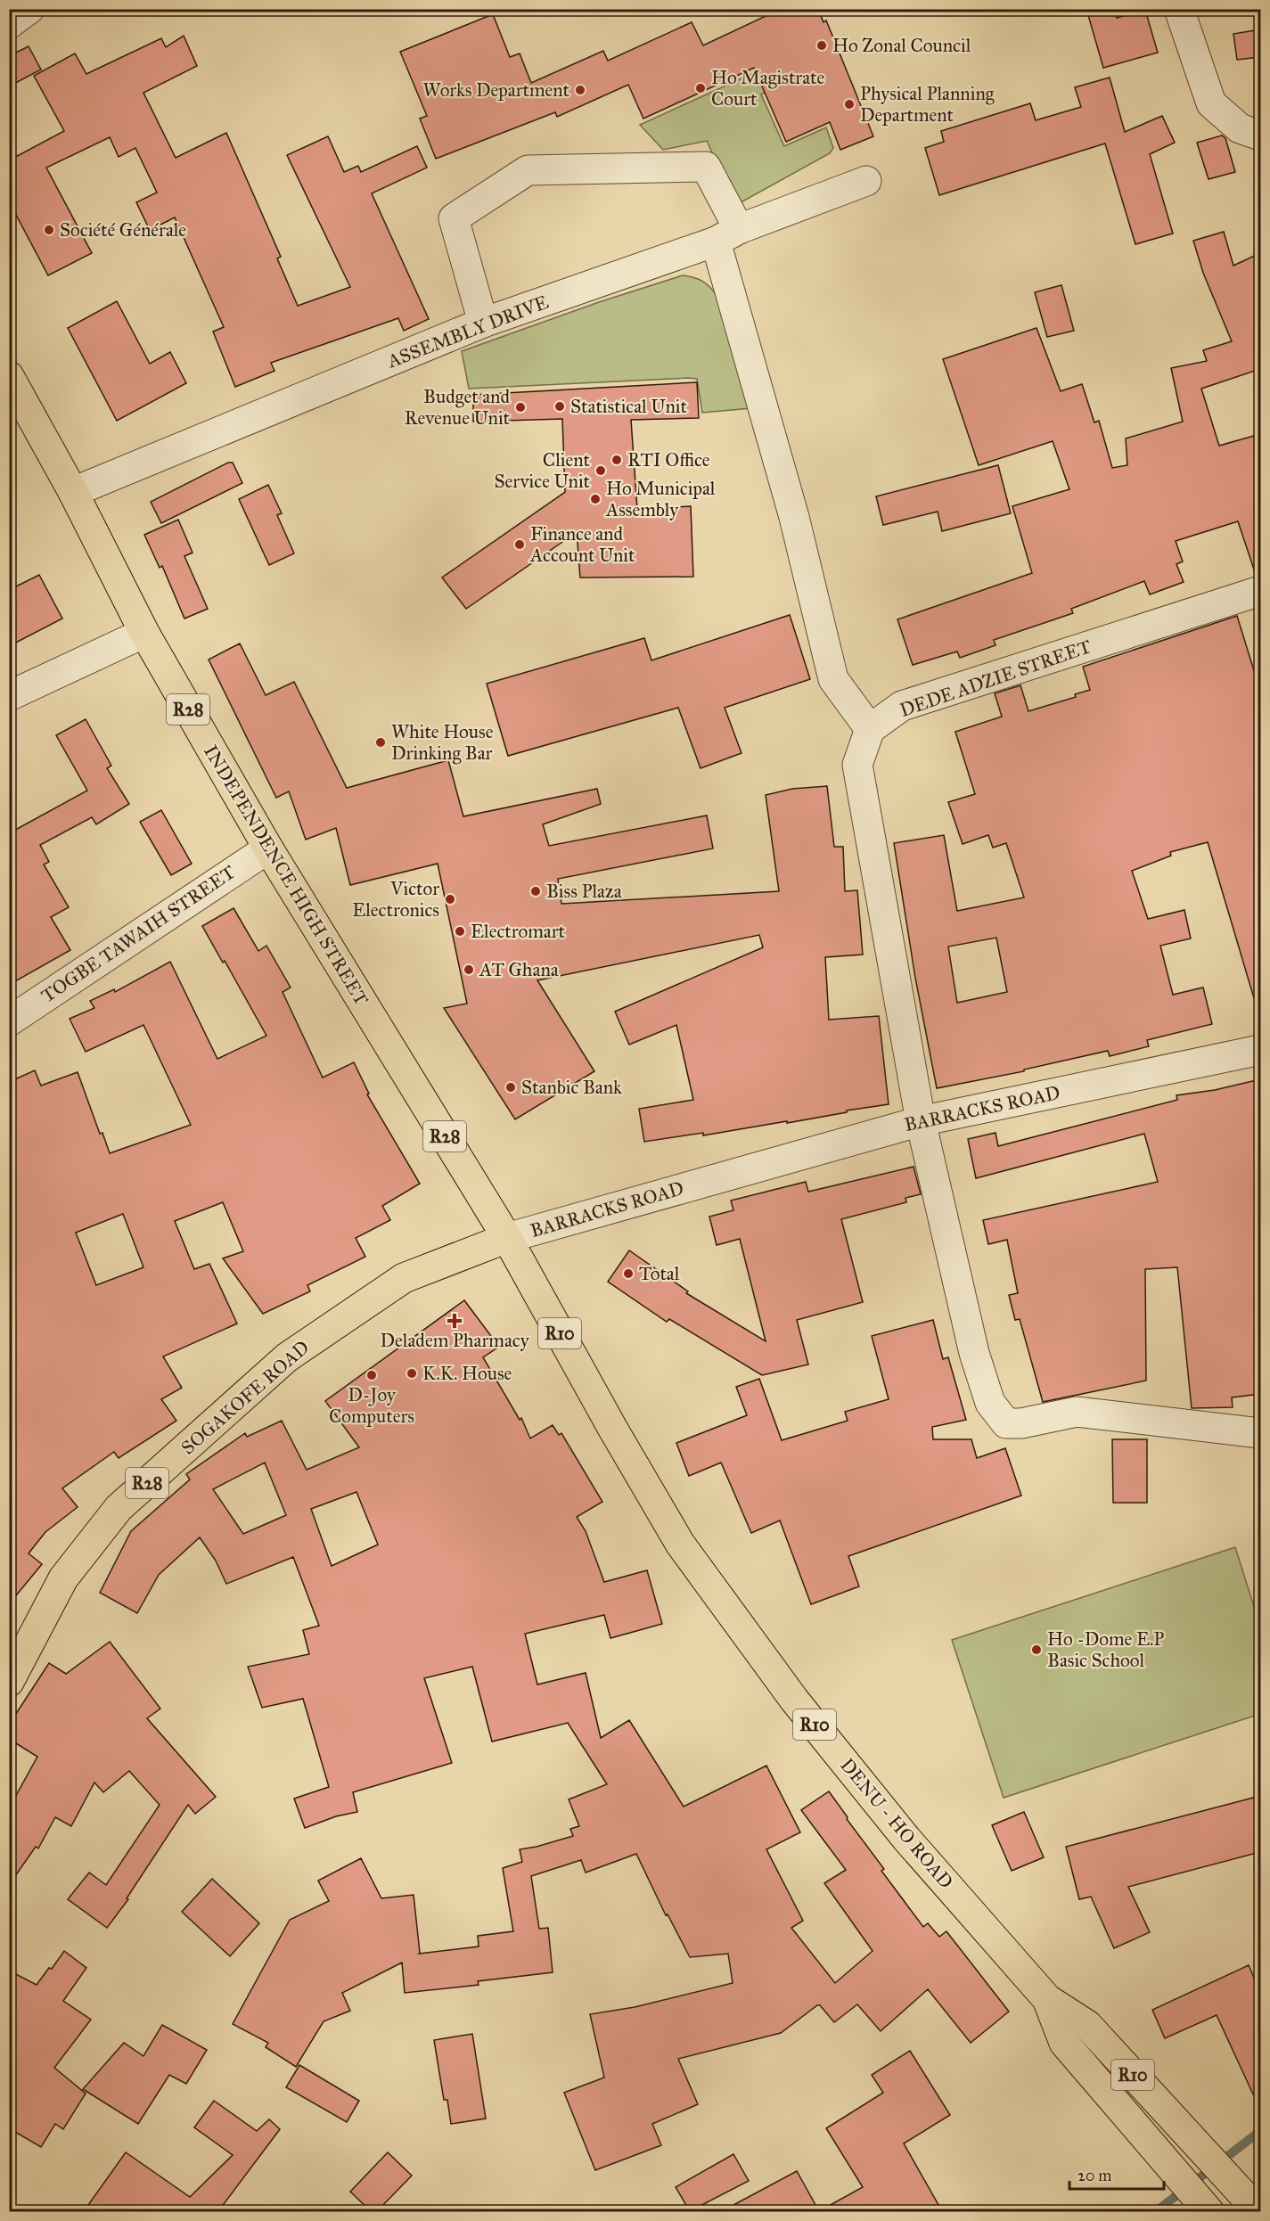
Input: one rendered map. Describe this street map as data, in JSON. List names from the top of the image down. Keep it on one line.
{"streets":{"main road":["R28","INDEPENDENCE HIGH STREET","R10","SOGAKOFE ROAD","DENU - HO ROAD"],"street":["ASSEMBLY DRIVE","DEDE ADZIE STREET","TOGBE TAWAIH STREET","BARRACKS ROAD"]},"crossings":[["ASSEMBLY DRIVE","INDEPENDENCE HIGH STREET"],["INDEPENDENCE HIGH STREET","TOGBE TAWAIH STREET"],["INDEPENDENCE HIGH STREET","BARRACKS ROAD"],["INDEPENDENCE HIGH STREET","SOGAKOFE ROAD"],["INDEPENDENCE HIGH STREET","DENU - HO ROAD"],["BARRACKS ROAD","SOGAKOFE ROAD"],["BARRACKS ROAD","DENU - HO ROAD"],["SOGAKOFE ROAD","DENU - HO ROAD"]],"places":{"other":["Ho Zonal Council","Ho Magistrate Court","Works Department","Physical Planning Department","Société Générale","Statistical Unit","Budget and Revenue Unit","RTI Office","Client Service Unit","Ho Municipal Assembly","Finance and Account Unit","White House Drinking Bar","Biss Plaza","Victor Electronics","Electromart","AT Ghana","Stanbic Bank","Total","K.K. House","D-Joy Computers","Ho -Dome E.P Basic School"],"health":["Deladem Pharmacy"]},"scale_bar":"20 m"}
